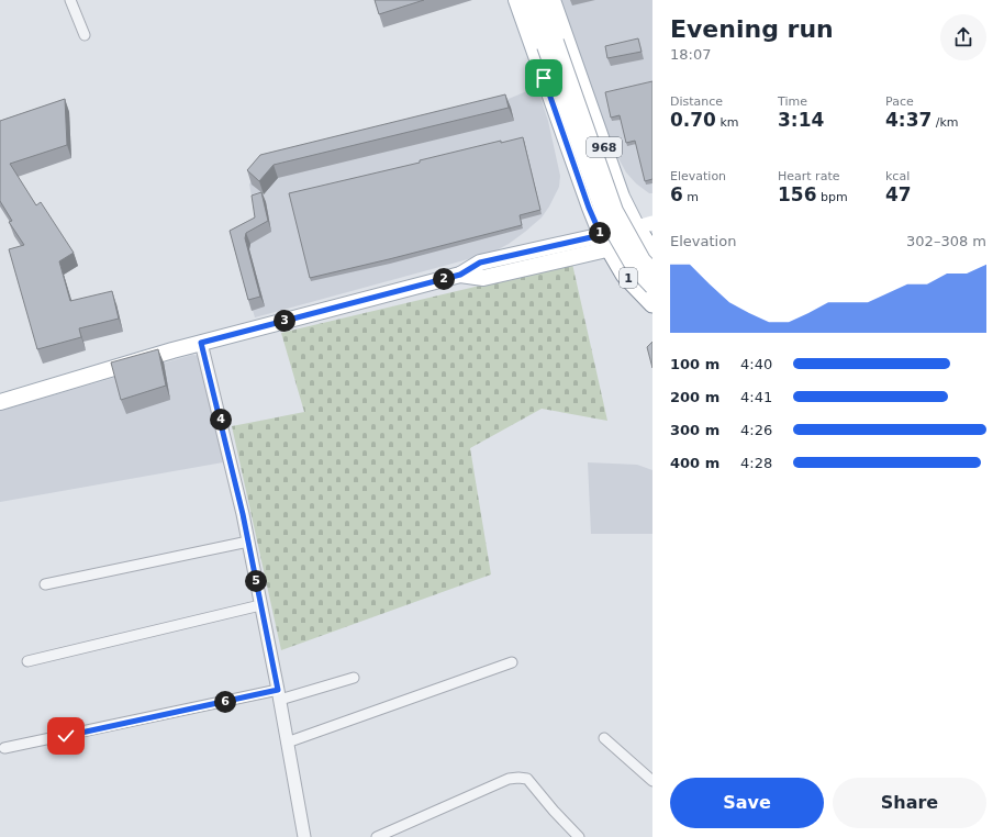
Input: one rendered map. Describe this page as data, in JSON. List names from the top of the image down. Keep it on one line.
{"streets":{"highway":["1"],"main road":["968"]},"crossings":[["968","1"]],"page":{"heading":["Evening run","18:07"],"stats":[["Distance","0.70 km"],["Time","3:14"],["Pace","4:37 /km"],["Elevation","6 m"],["Heart rate","156 bpm"],["kcal","47"]],"pins":["1","2","3","4","5","6"],"chart":["Elevation","302–308 m"],"list":[{"name":"100 m","note":"4:40"},{"name":"200 m","note":"4:41"},{"name":"300 m","note":"4:26"},{"name":"400 m","note":"4:28"}],"buttons":["Save","Share"]}}
